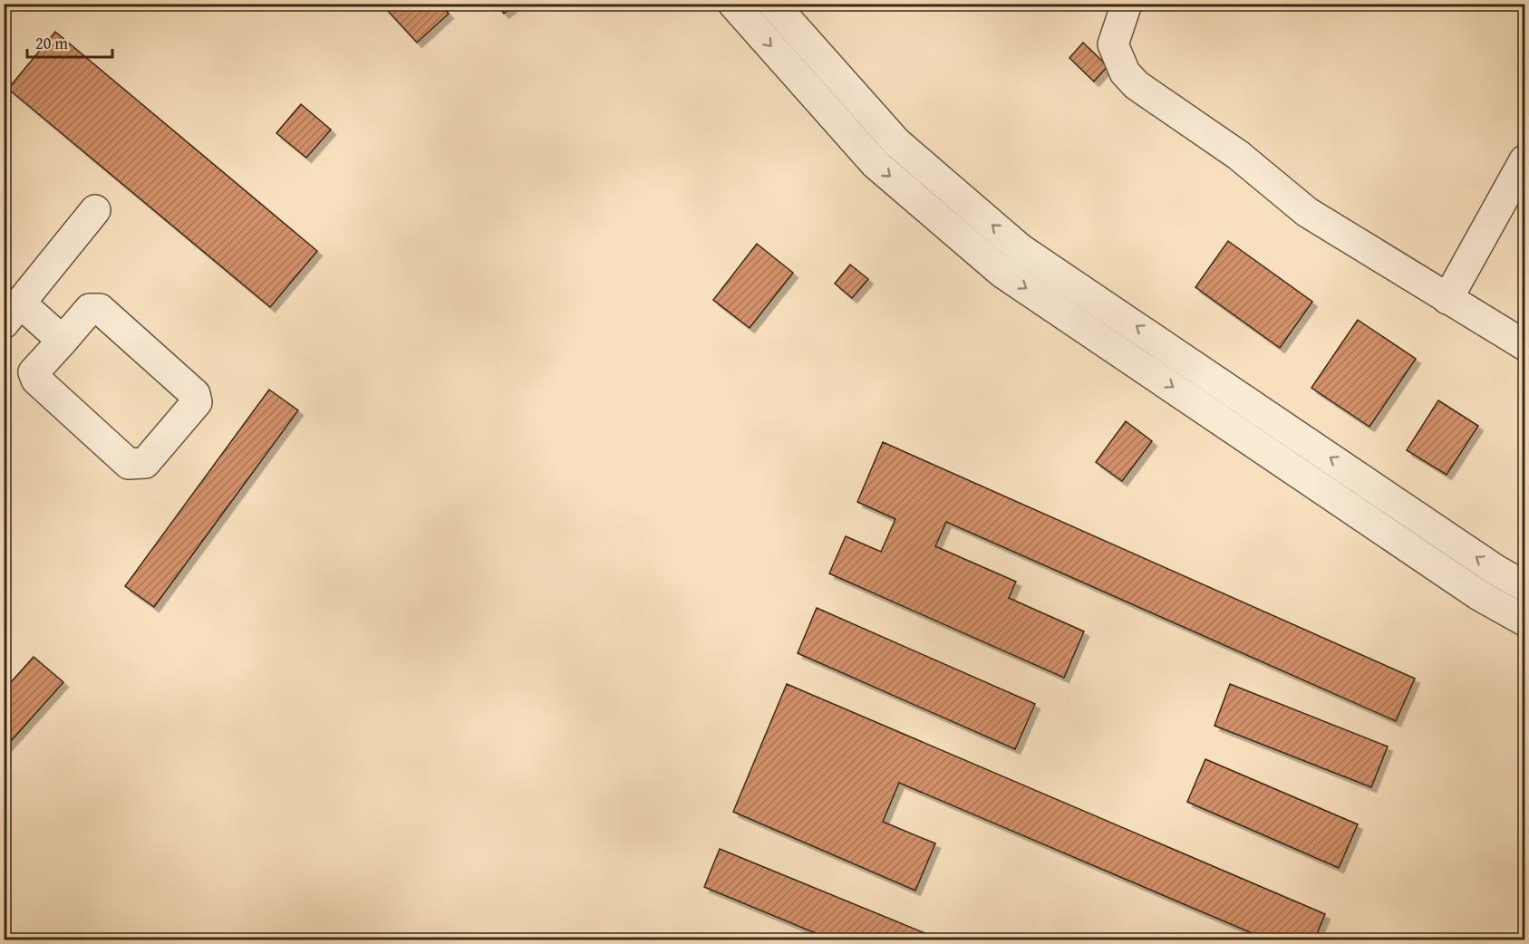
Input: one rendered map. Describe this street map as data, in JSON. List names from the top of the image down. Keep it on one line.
{"scale_bar":"20 m"}
